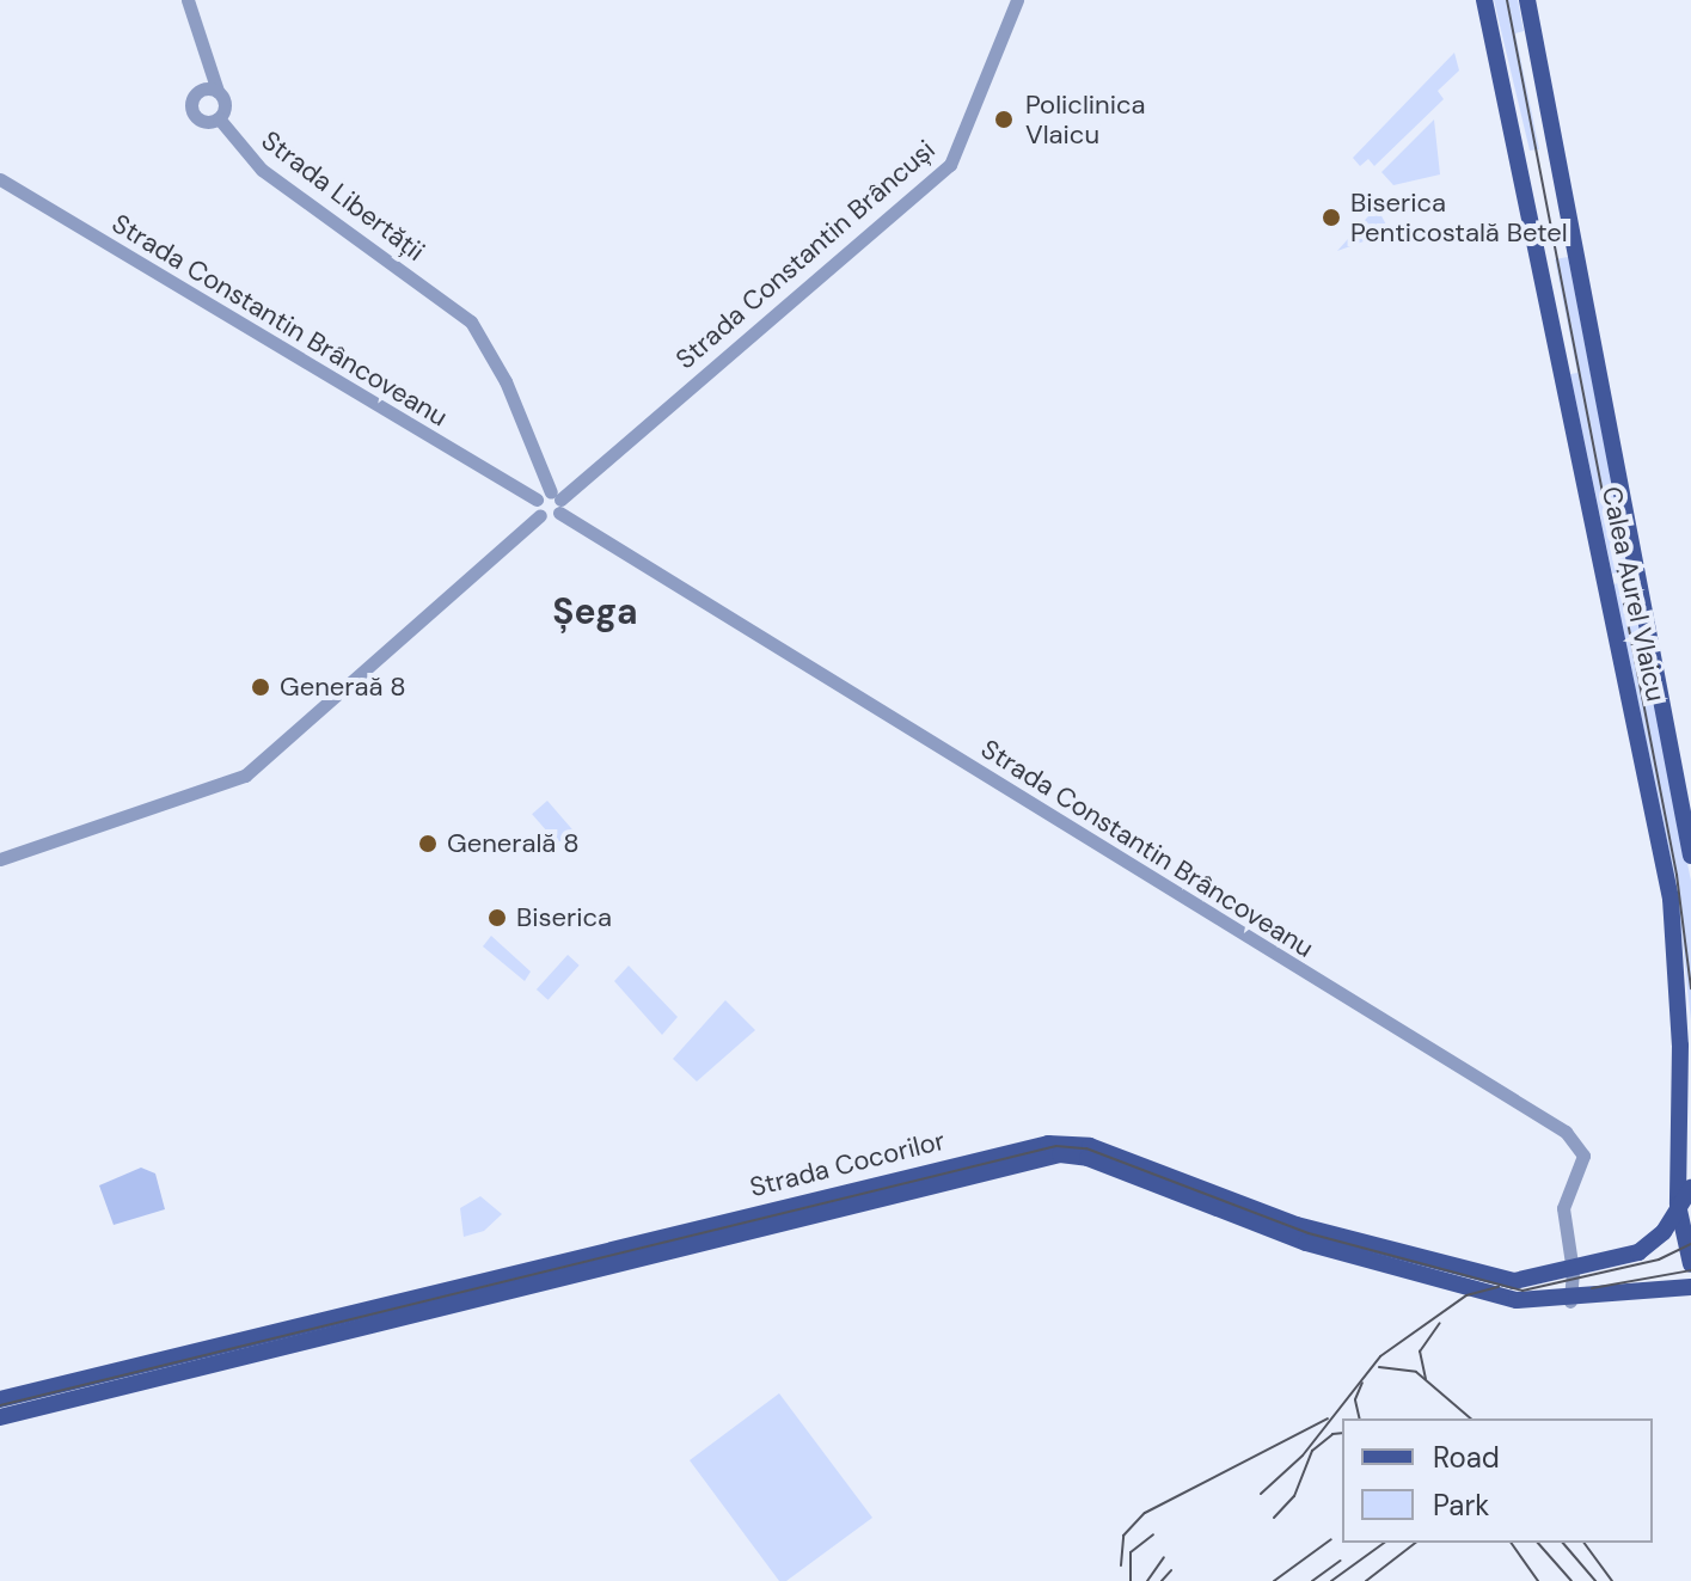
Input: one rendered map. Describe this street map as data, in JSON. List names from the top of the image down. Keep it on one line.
{"streets":{"main road":["Calea Aurel Vlaicu","Strada Cocorilor"],"street":["Strada Libertății","Strada Constantin Brâncuși","Strada Constantin Brâncoveanu"]},"crossings":[["Strada Libertății","Strada Constantin Brâncuși"],["Strada Libertății","Strada Constantin Brâncoveanu"],["Strada Constantin Brâncuși","Strada Constantin Brâncoveanu"],["Strada Constantin Brâncoveanu","Strada Cocorilor"],["Calea Aurel Vlaicu","Strada Cocorilor"]],"districts":["Șega"],"places":["Policlinica Vlaicu","Biserica Penticostală Betel","Generaă 8","Generală 8","Biserica"],"legend":["Road","Park"]}
